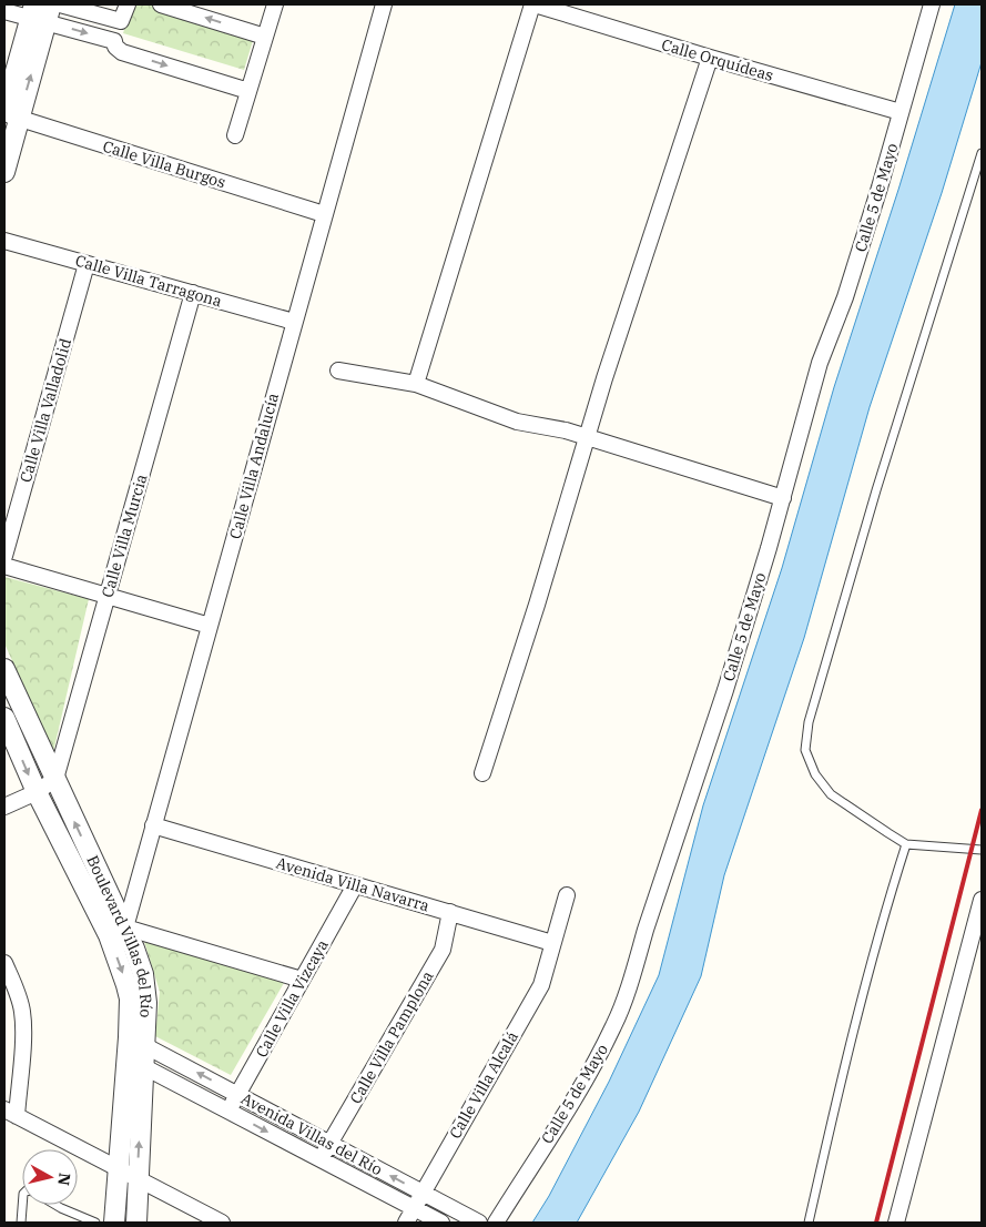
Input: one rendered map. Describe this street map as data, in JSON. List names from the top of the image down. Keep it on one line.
{"streets":{"street":["Calle Orquídeas","Calle Villa Burgos","Calle 5 de Mayo","Calle Villa Tarragona","Calle Villa Valladolid","Calle Villa Andalucía","Calle Villa Murcia","Avenida Villa Navarra","Boulevard Villas del Río","Calle Villa Vizcaya","Calle Villa Pamplona","Calle Villa Alcalá","Avenida Villas del Río"]},"crossings":[["Calle Orquídeas","Calle 5 de Mayo"],["Calle Villa Burgos","Calle Villa Andalucía"],["Calle Villa Tarragona","Calle Villa Valladolid"],["Calle Villa Tarragona","Calle Villa Andalucía"],["Calle Villa Tarragona","Calle Villa Murcia"],["Calle Villa Andalucía","Avenida Villa Navarra"],["Calle Villa Andalucía","Boulevard Villas del Río"],["Calle Villa Murcia","Boulevard Villas del Río"],["Avenida Villa Navarra","Calle Villa Vizcaya"],["Avenida Villa Navarra","Calle Villa Pamplona"],["Avenida Villa Navarra","Calle Villa Alcalá"],["Boulevard Villas del Río","Avenida Villas del Río"],["Calle Villa Vizcaya","Avenida Villas del Río"],["Calle Villa Pamplona","Avenida Villas del Río"],["Calle Villa Alcalá","Avenida Villas del Río"]],"north":"right"}
